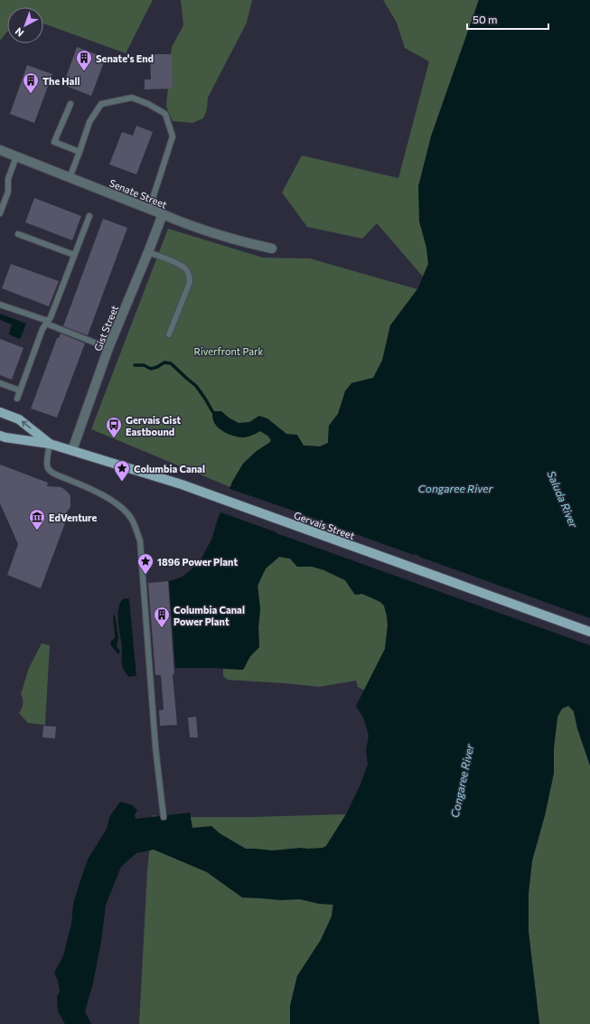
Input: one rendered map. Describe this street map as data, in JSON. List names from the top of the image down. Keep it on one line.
{"streets":{"main road":["Gervais Street"],"street":["Senate Street","Gist Street"]},"crossings":[["Senate Street","Gist Street"],["Gist Street","Gervais Street"]],"water":["Congaree River","Saluda River"],"parks":["Riverfront Park"],"places":{"building":["Senate's End","The Hall","Columbia Canal Power Plant"],"bus stop":["Gervais Gist Eastbound"],"place":["Columbia Canal","1896 Power Plant"],"museum":["EdVenture"]},"scale_bar":"50 m","north":"bottom left"}
